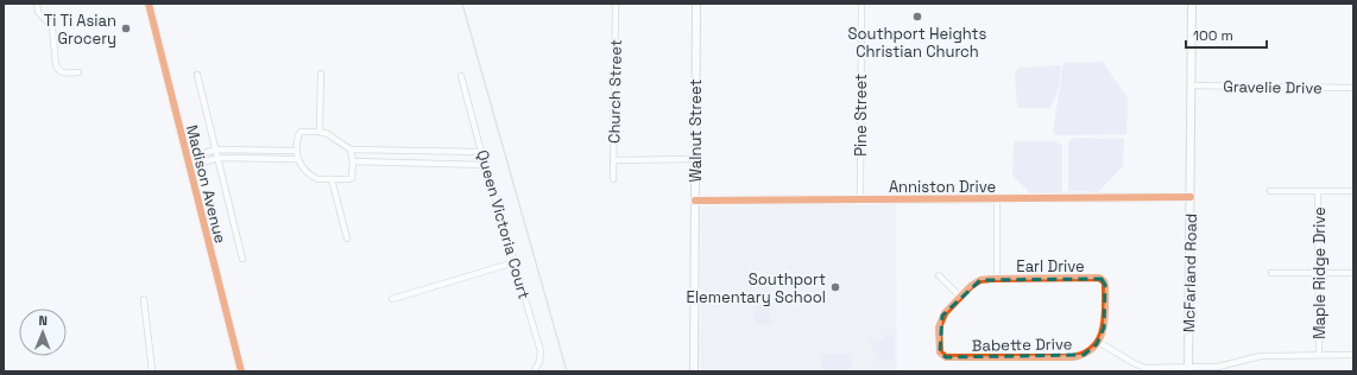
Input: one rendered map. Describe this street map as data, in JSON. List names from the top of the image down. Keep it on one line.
{"streets":{"street":["Gravelie Drive","Church Street","Pine Street","Walnut Street","Madison Avenue","Anniston Drive","Queen Victoria Court","Earl Drive","McFarland Road","Maple Ridge Drive","Babette Drive"]},"crossings":[["Gravelie Drive","McFarland Road"],["Pine Street","Anniston Drive"],["Walnut Street","Anniston Drive"],["Anniston Drive","McFarland Road"],["Earl Drive","Babette Drive"]],"places":["Southport Heights Christian Church","Ti Ti Asian Grocery","Southport Elementary School"],"scale_bar":"100 m","north":"top"}
